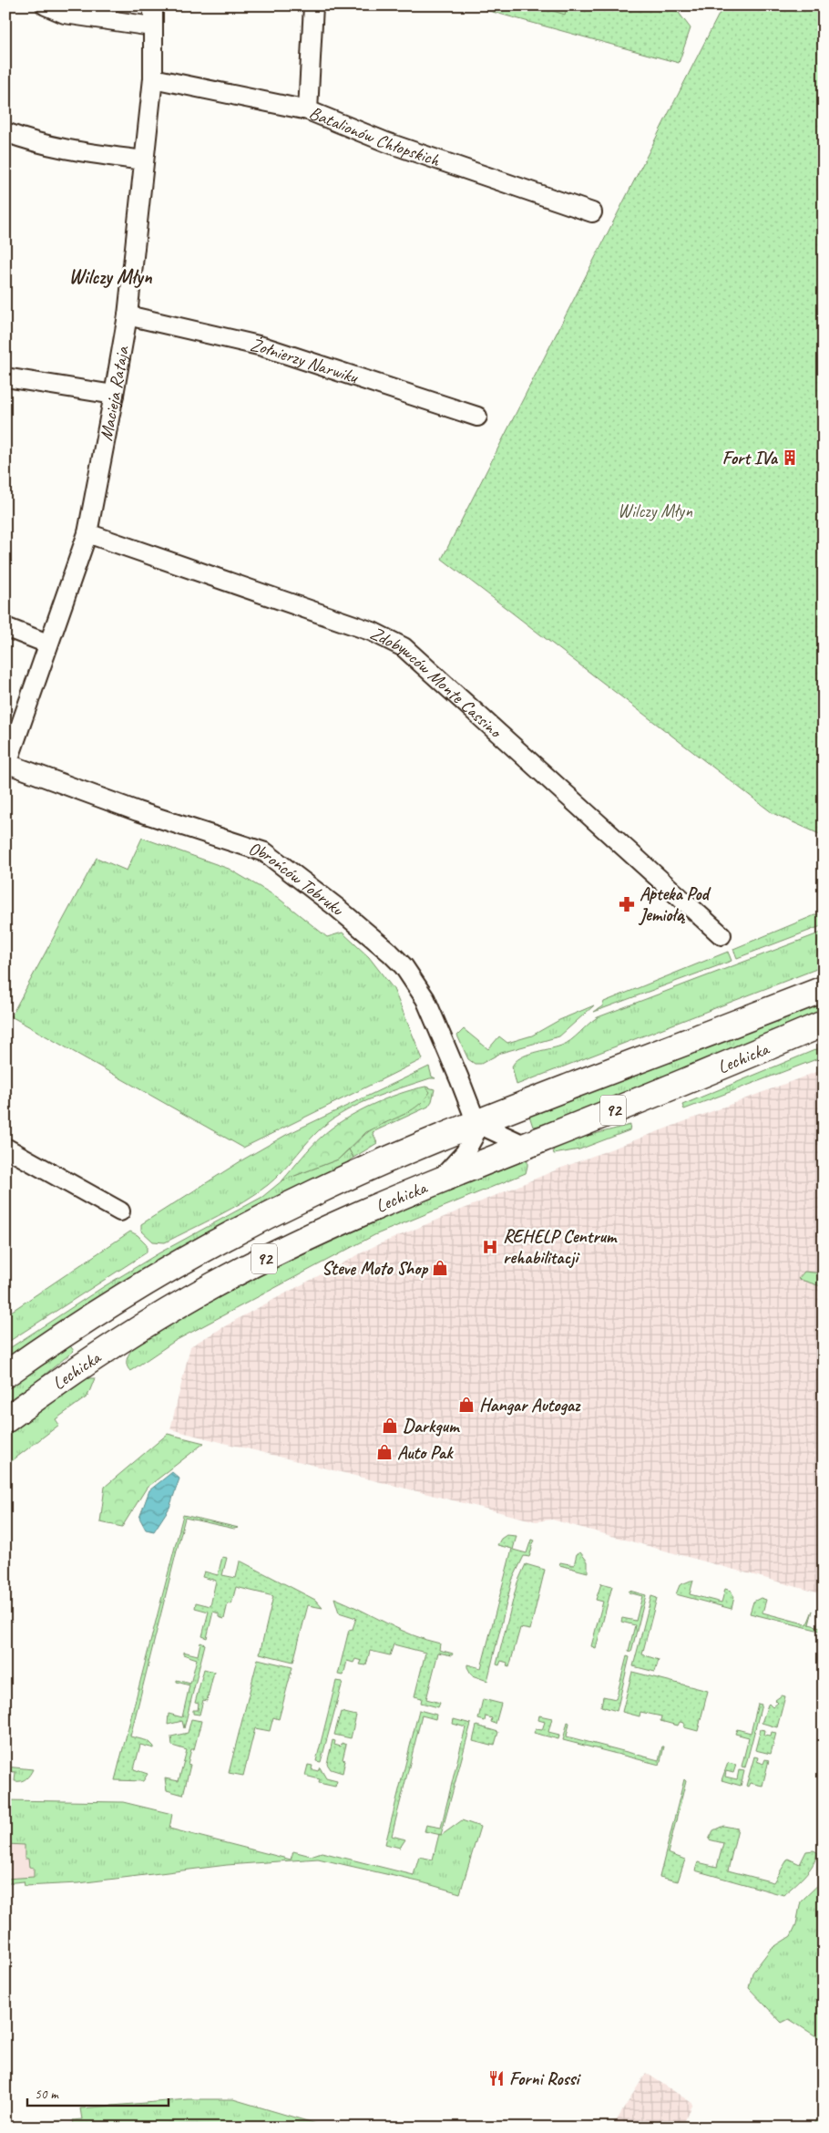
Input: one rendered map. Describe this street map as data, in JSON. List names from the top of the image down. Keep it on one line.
{"streets":{"main road":["Lechicka","92"],"street":["Batalionów Chłopskich","Żołnierzy Narwiku","Macieja Rataja","Zdobywców Monte Cassino","Obrońców Tobruku"]},"crossings":[["Batalionów Chłopskich","Macieja Rataja"],["Żołnierzy Narwiku","Macieja Rataja"],["Macieja Rataja","Zdobywców Monte Cassino"],["Macieja Rataja","Obrońców Tobruku"],["Obrońców Tobruku","Lechicka"]],"districts":["Wilczy Młyn"],"parks":["Wilczy Młyn"],"places":{"building":["Fort IVa"],"pharmacy":["Apteka Pod Jemiołą"],"hospital":["REHELP Centrum rehabilitacji"],"shop":["Steve Moto Shop","Hangar Autogaz","Darkgum","Auto Pak"],"restaurant":["Forni Rossi"]},"scale_bar":"50 m"}
